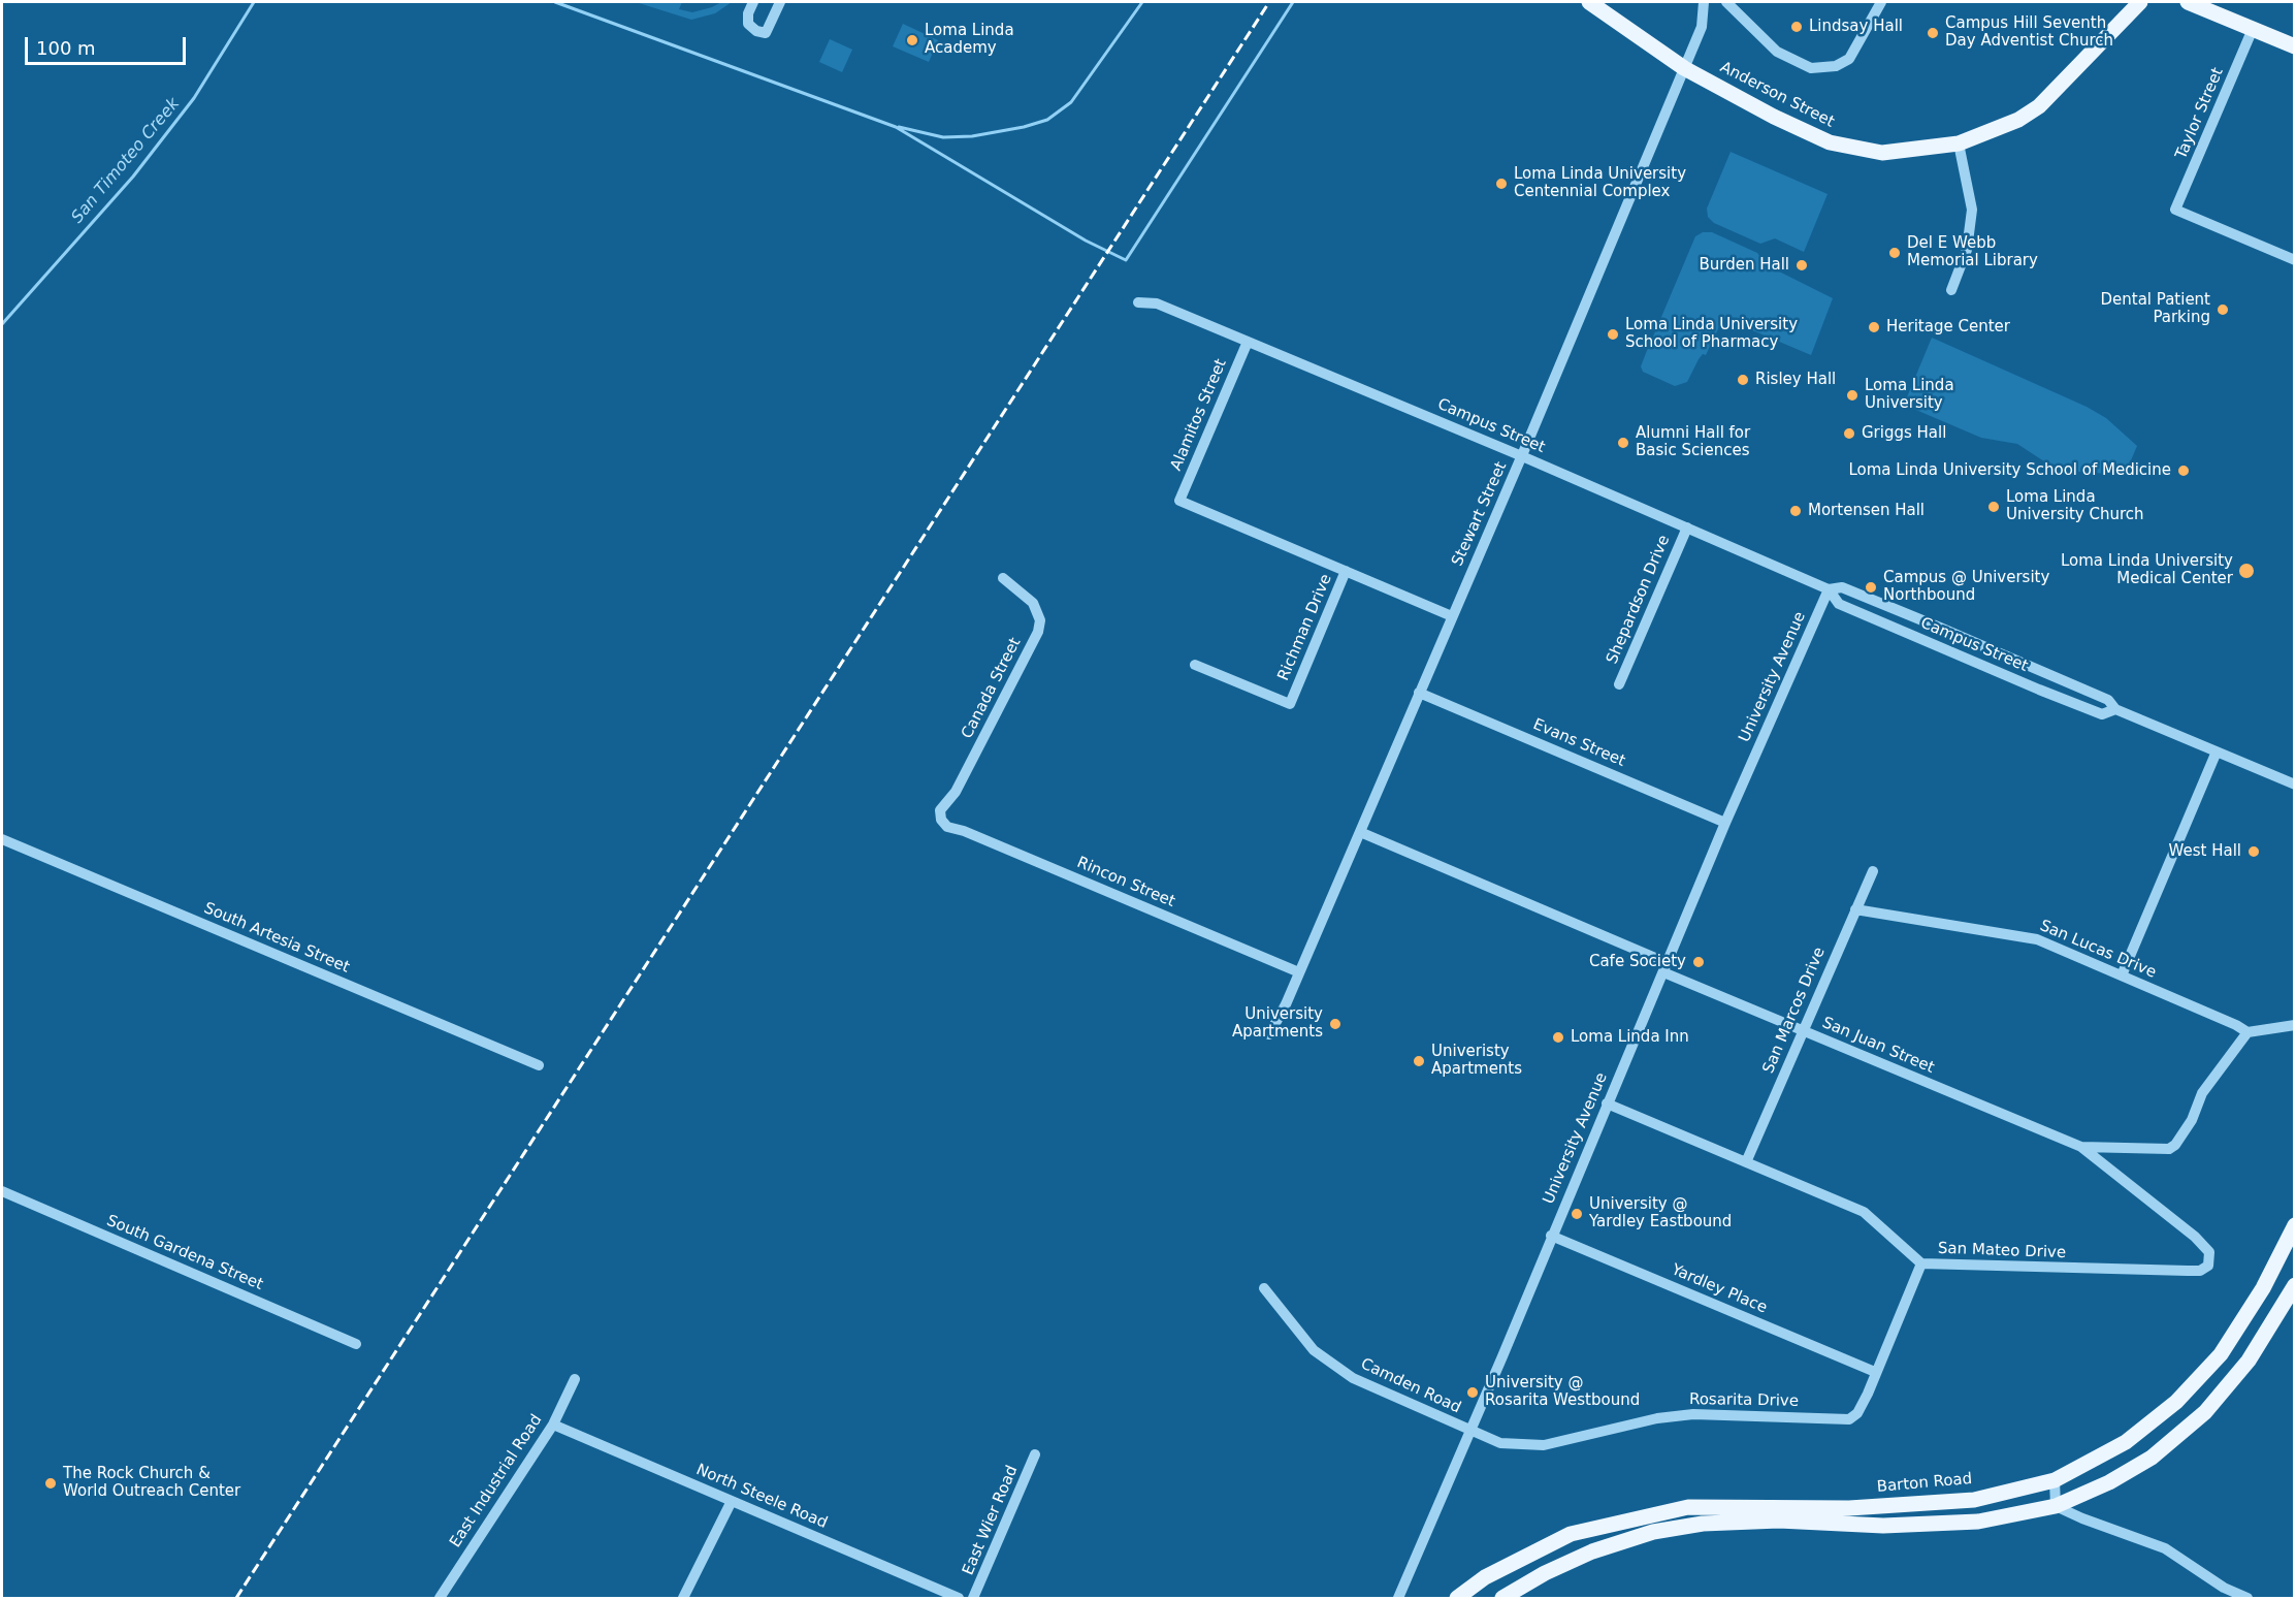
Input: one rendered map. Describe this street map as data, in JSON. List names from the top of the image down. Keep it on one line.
{"streets":{"main road":["Anderson Street","Barton Road"],"street":["Taylor Street","Alamitos Street","Campus Street","Stewart Street","Shepardson Drive","Richman Drive","University Avenue","Canada Street","Evans Street","Rincon Street","South Artesia Street","San Lucas Drive","San Marcos Drive","San Juan Street","San Mateo Drive","South Gardena Street","Yardley Place","Camden Road","Rosarita Drive","East Industrial Road","North Steele Road","East Wier Road"]},"crossings":[["Anderson Street","Stewart Street"],["Alamitos Street","Campus Street"],["Alamitos Street","Richman Drive"],["Campus Street","Stewart Street"],["Campus Street","Shepardson Drive"],["Campus Street","University Avenue"],["Stewart Street","Evans Street"],["Stewart Street","Rincon Street"],["Stewart Street","San Juan Street"],["University Avenue","Evans Street"],["University Avenue","San Juan Street"],["University Avenue","San Mateo Drive"],["University Avenue","Yardley Place"],["University Avenue","Camden Road"],["University Avenue","Rosarita Drive"],["Canada Street","Rincon Street"],["San Lucas Drive","San Marcos Drive"],["San Lucas Drive","San Juan Street"],["San Marcos Drive","San Juan Street"],["San Marcos Drive","San Mateo Drive"],["San Juan Street","San Mateo Drive"],["San Mateo Drive","Rosarita Drive"],["Yardley Place","Rosarita Drive"],["Camden Road","Rosarita Drive"],["East Industrial Road","North Steele Road"]],"water":["San Timoteo Creek"],"places":["Lindsay Hall","Campus Hill Seventh Day Adventist Church","Loma Linda Academy","Loma Linda University Centennial Complex","Del E Webb Memorial Library","Burden Hall","Dental Patient Parking","Heritage Center","Loma Linda University School of Pharmacy","Risley Hall","Loma Linda University","Griggs Hall","Alumni Hall for Basic Sciences","Loma Linda University School of Medicine","Loma Linda University Church","Mortensen Hall","Loma Linda University Medical Center","Campus @ University Northbound","West Hall","Cafe Society","University Apartments","Loma Linda Inn","Univeristy Apartments","University @ Yardley Eastbound","University @ Rosarita Westbound","The Rock Church & World Outreach Center"],"scale_bar":"100 m"}
